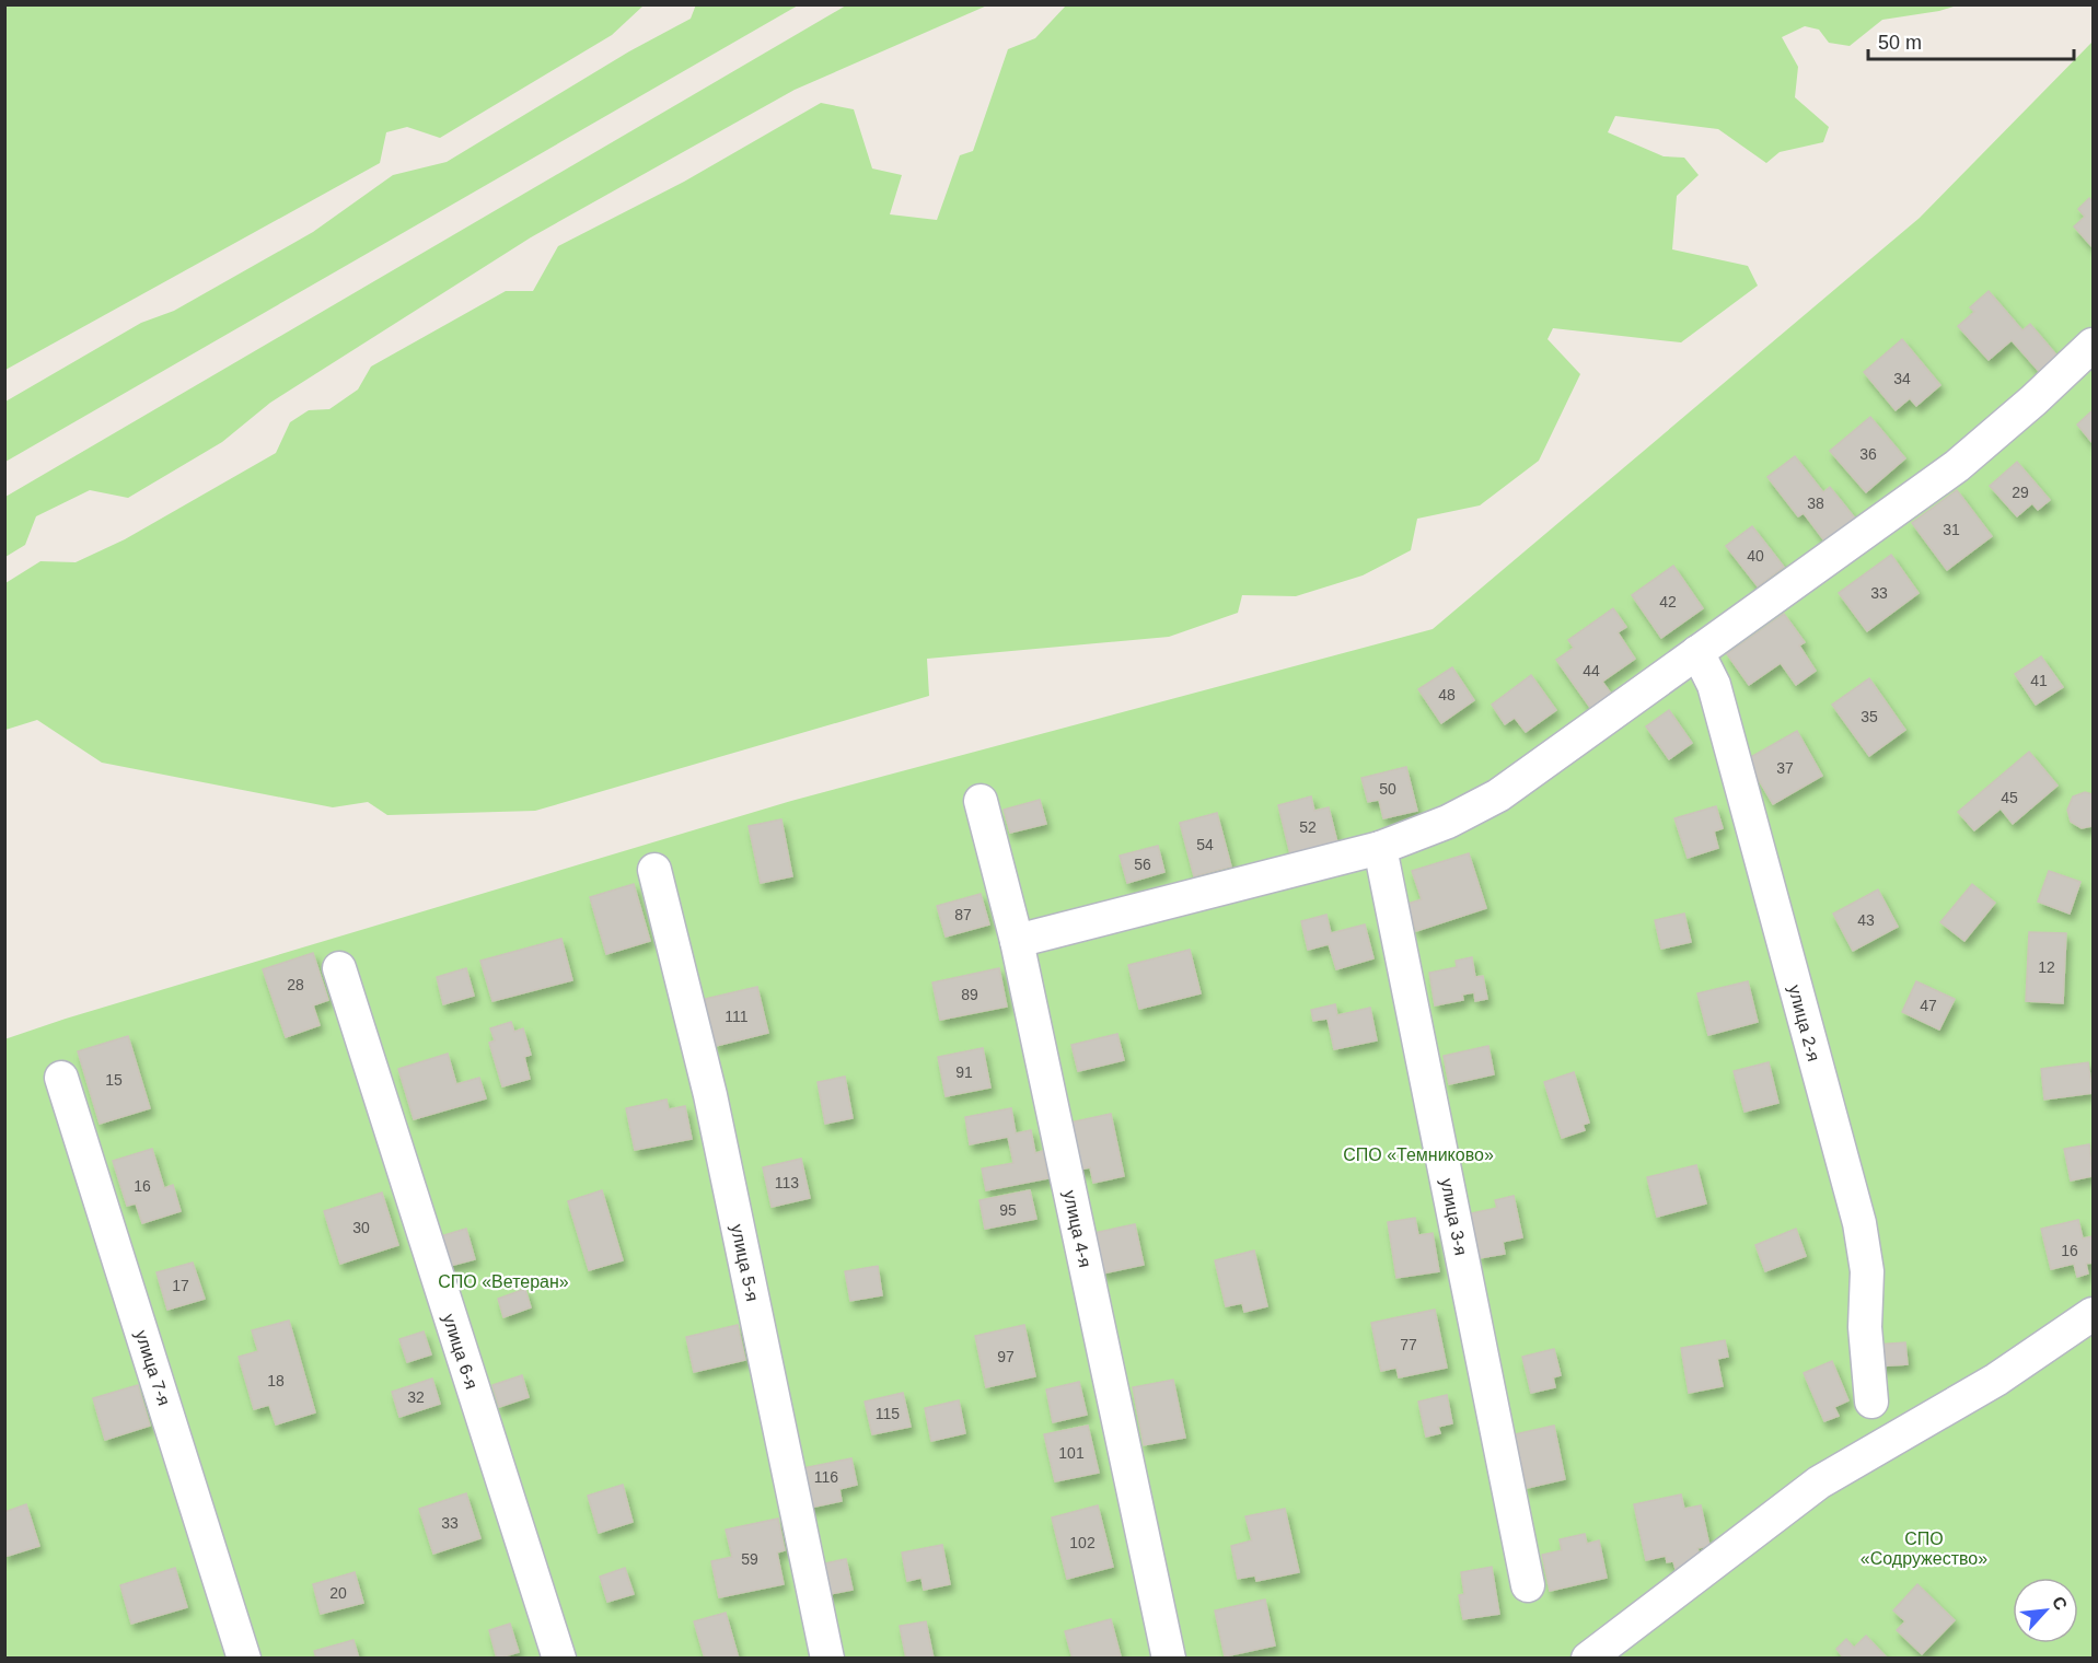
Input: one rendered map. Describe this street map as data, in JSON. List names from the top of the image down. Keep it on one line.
{"streets":{"street":["улица 2-я","улица 3-я","улица 4-я","улица 5-я","улица 6-я","улица 7-я"]},"parks":["СПО «Темниково»","СПО «Ветеран»","СПО «Содружество»"],"house_numbers":["34","36","29","38","31","40","33","42","44","41","48","35","37","50","45","52","54","56","87","43","12","28","89","47","111","91","15","113","16","95","30","16","17","77","97","18","32","115","101","116","33","102","59","20"],"scale_bar":"50 m","north":"top right"}
